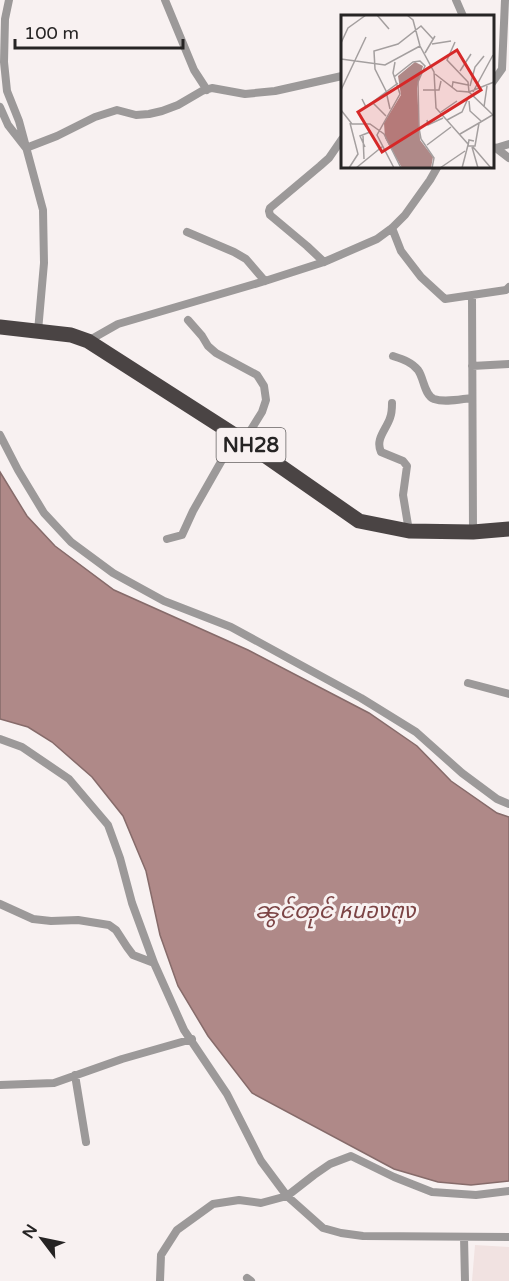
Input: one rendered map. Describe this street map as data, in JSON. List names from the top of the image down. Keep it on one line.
{"streets":{"highway":["NH28"]},"water":["ၼွင်တုင် หนองตุง"],"scale_bar":"100 m","north":"top left"}
